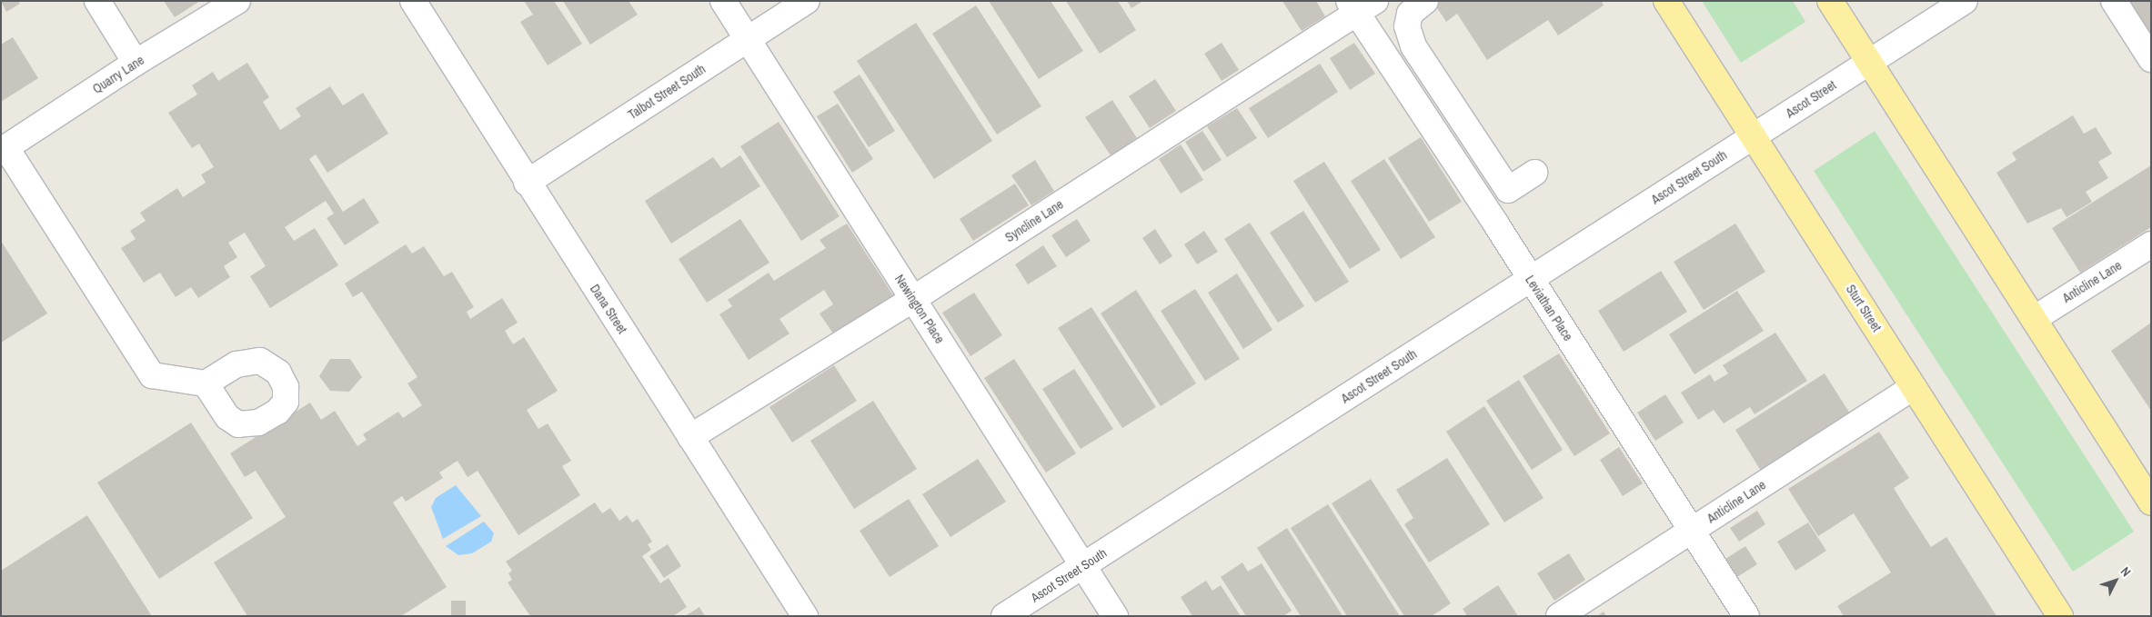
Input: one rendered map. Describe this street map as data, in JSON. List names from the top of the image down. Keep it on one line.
{"streets":{"main road":["Sturt Street"],"street":["Quarry Lane","Talbot Street South","Ascot Street","Ascot Street South","Syncline Lane","Anticline Lane","Leviathan Place","Dana Street","Newington Place"]},"crossings":[["Talbot Street South","Dana Street"],["Talbot Street South","Newington Place"],["Ascot Street","Ascot Street South"],["Ascot Street","Sturt Street"],["Ascot Street South","Leviathan Place"],["Ascot Street South","Sturt Street"],["Ascot Street South","Newington Place"],["Syncline Lane","Leviathan Place"],["Syncline Lane","Dana Street"],["Syncline Lane","Newington Place"],["Anticline Lane","Leviathan Place"],["Anticline Lane","Sturt Street"]],"north":"top right"}
